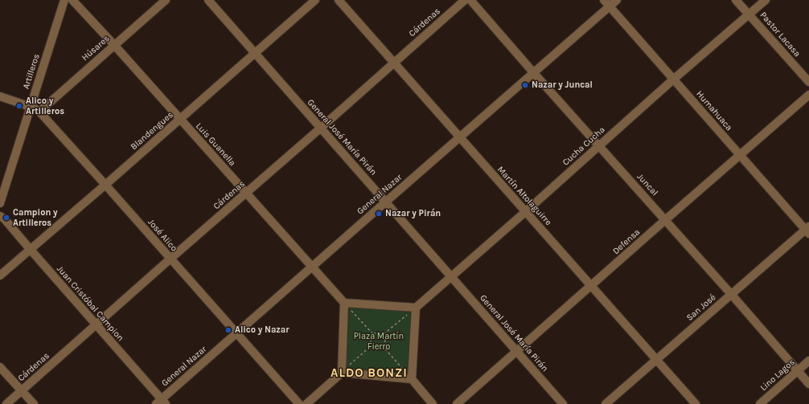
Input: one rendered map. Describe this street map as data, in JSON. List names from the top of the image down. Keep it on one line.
{"streets":{"street":["Cárdenas","Pastor Lacasa","Húsares","Artilleros","Humahuaca","Blandengues","General José María Pirán","Luis Guanella","Cucha Cucha","Juncal","General Nazar","Martín Altolaguirre","José Alico","Defensa","Juan Cristóbal Campion","San José","Lino Lagos"]},"crossings":[["Cárdenas","General José María Pirán"],["Cárdenas","Luis Guanella"],["Cárdenas","Martín Altolaguirre"],["Cárdenas","José Alico"],["Cárdenas","Juan Cristóbal Campion"],["Pastor Lacasa","Cucha Cucha"],["Húsares","Luis Guanella"],["Húsares","José Alico"],["Artilleros","José Alico"],["Humahuaca","Cucha Cucha"],["Humahuaca","General Nazar"],["Humahuaca","Defensa"],["Humahuaca","San José"],["Blandengues","General José María Pirán"],["Blandengues","Luis Guanella"],["Blandengues","José Alico"],["Blandengues","Juan Cristóbal Campion"],["General José María Pirán","Cucha Cucha"],["General José María Pirán","General Nazar"],["General José María Pirán","Defensa"],["Luis Guanella","General Nazar"],["Cucha Cucha","Juncal"],["Cucha Cucha","Martín Altolaguirre"],["Juncal","General Nazar"],["Juncal","Defensa"],["Juncal","San José"],["Juncal","Lino Lagos"],["General Nazar","Martín Altolaguirre"],["General Nazar","José Alico"],["General Nazar","Juan Cristóbal Campion"],["Martín Altolaguirre","Defensa"],["Martín Altolaguirre","San José"]],"districts":["ALDO BONZI"],"parks":["Plaza Martín Fierro"],"places":["Nazar y Juncal","Alico y Artilleros","Nazar y Pirán","Campion y Artilleros","Alico y Nazar"]}
